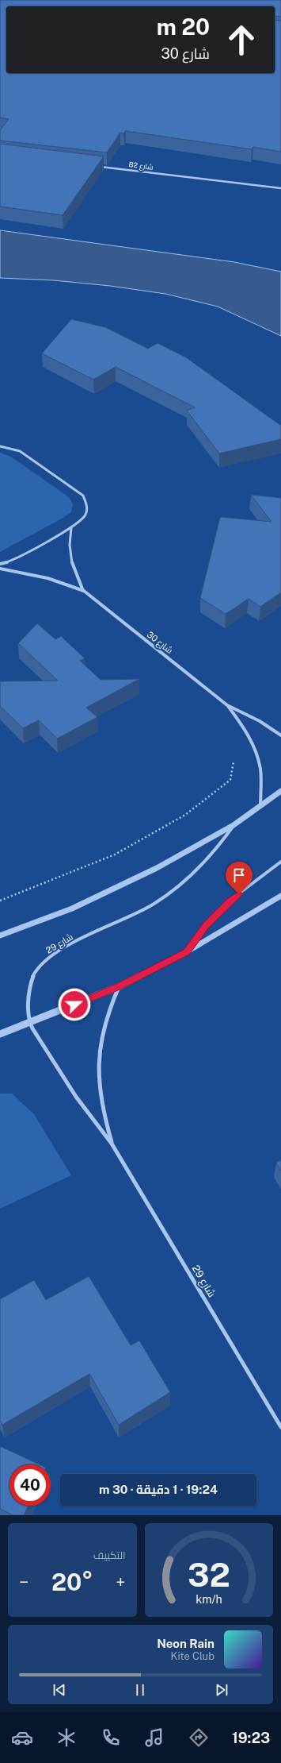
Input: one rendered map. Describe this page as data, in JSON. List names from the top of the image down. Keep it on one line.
{"streets":{"street":["B2 شارع","شارع 30","شارع 29"]},"page":{"turn":["20 m","شارع 30"],"limit":"40","trip":"19:24 · 1 دقيقة · 30 m","tile":"التكييف","heat":["−","20°","+"],"song":["Neon Rain","Kite Club"],"tabs":"19:23","gauge":["32","km/h"]}}
